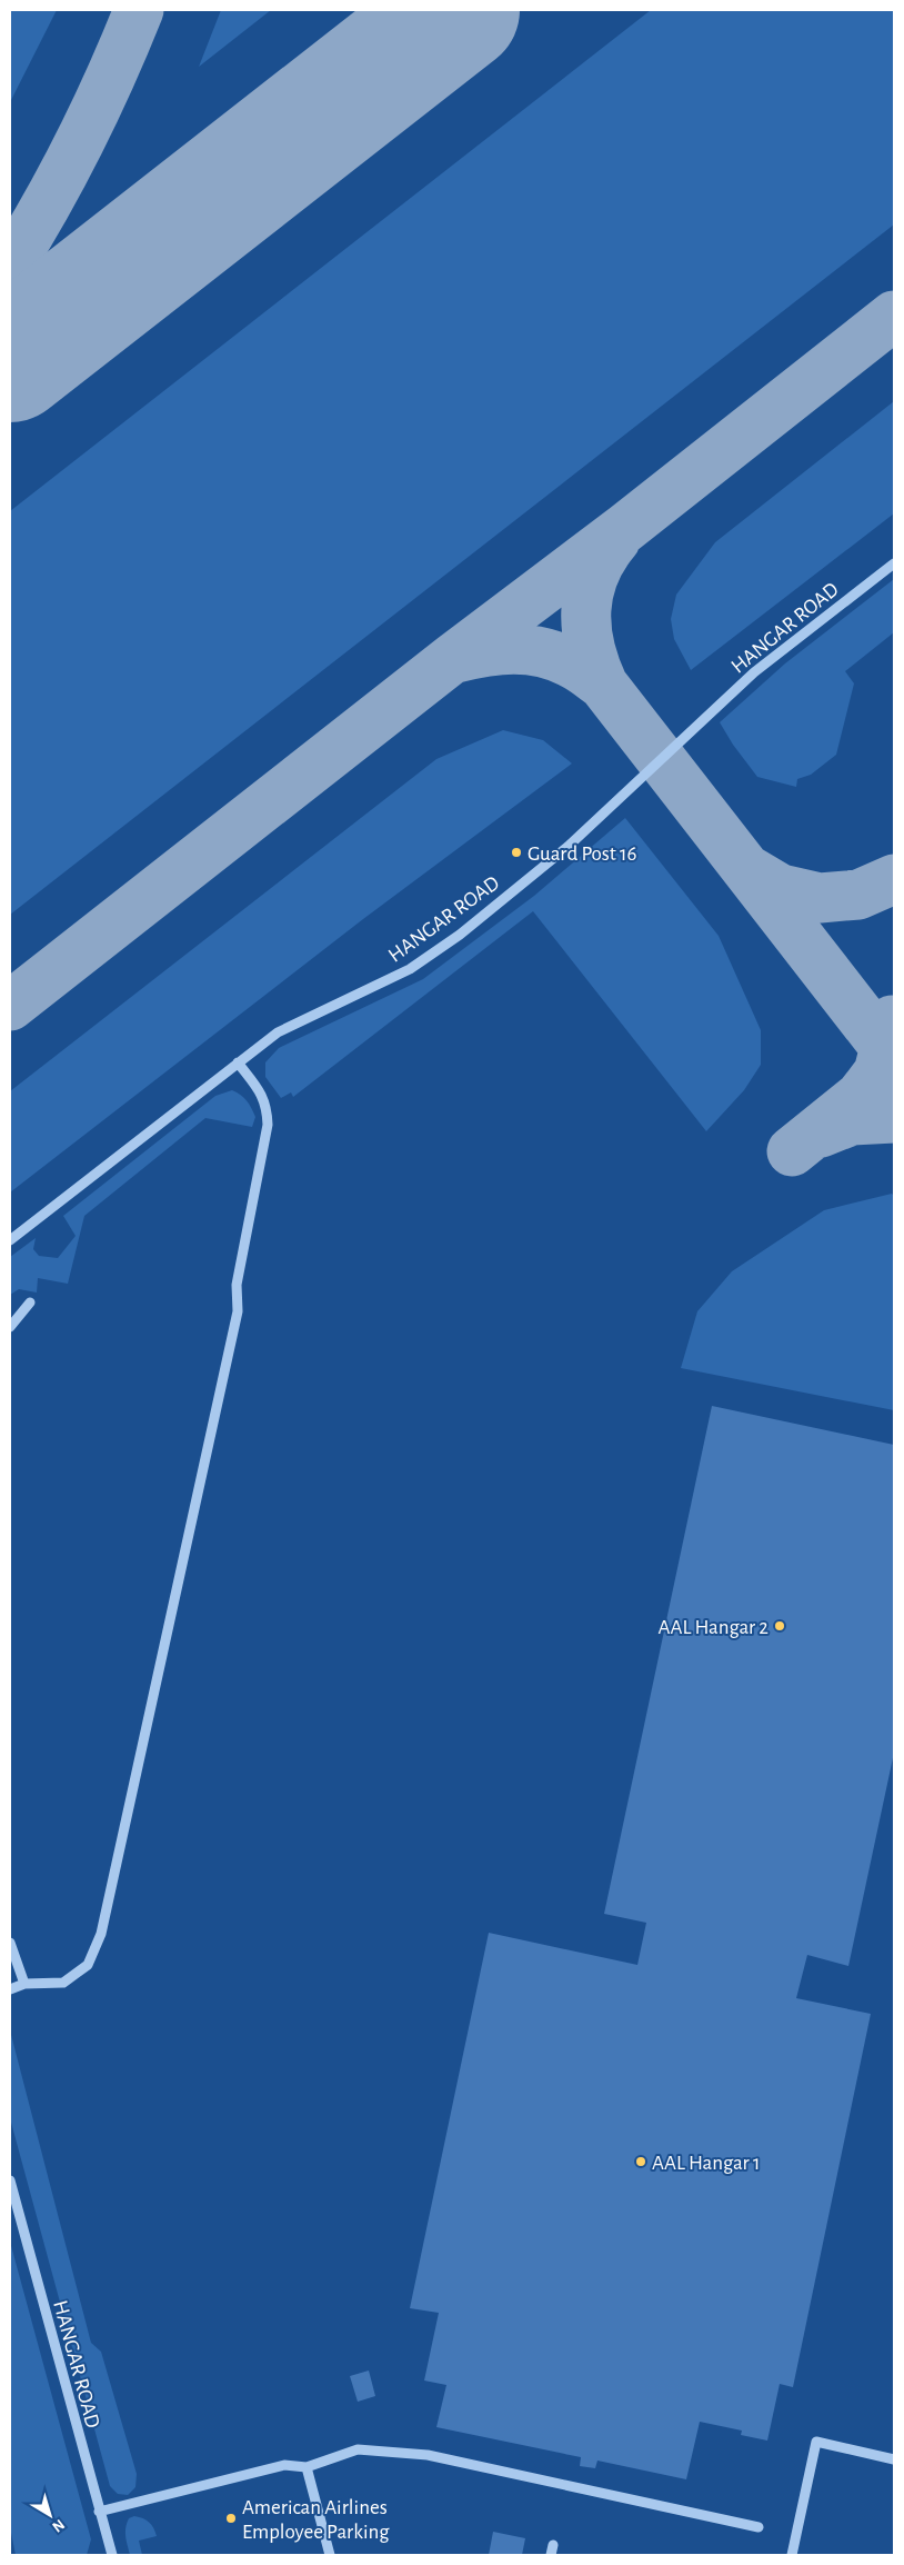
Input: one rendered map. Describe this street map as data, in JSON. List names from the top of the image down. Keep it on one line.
{"streets":{"street":["HANGAR ROAD"]},"places":["Guard Post 16","AAL Hangar 2","AAL Hangar 1","American Airlines Employee Parking"],"north":"bottom right"}
